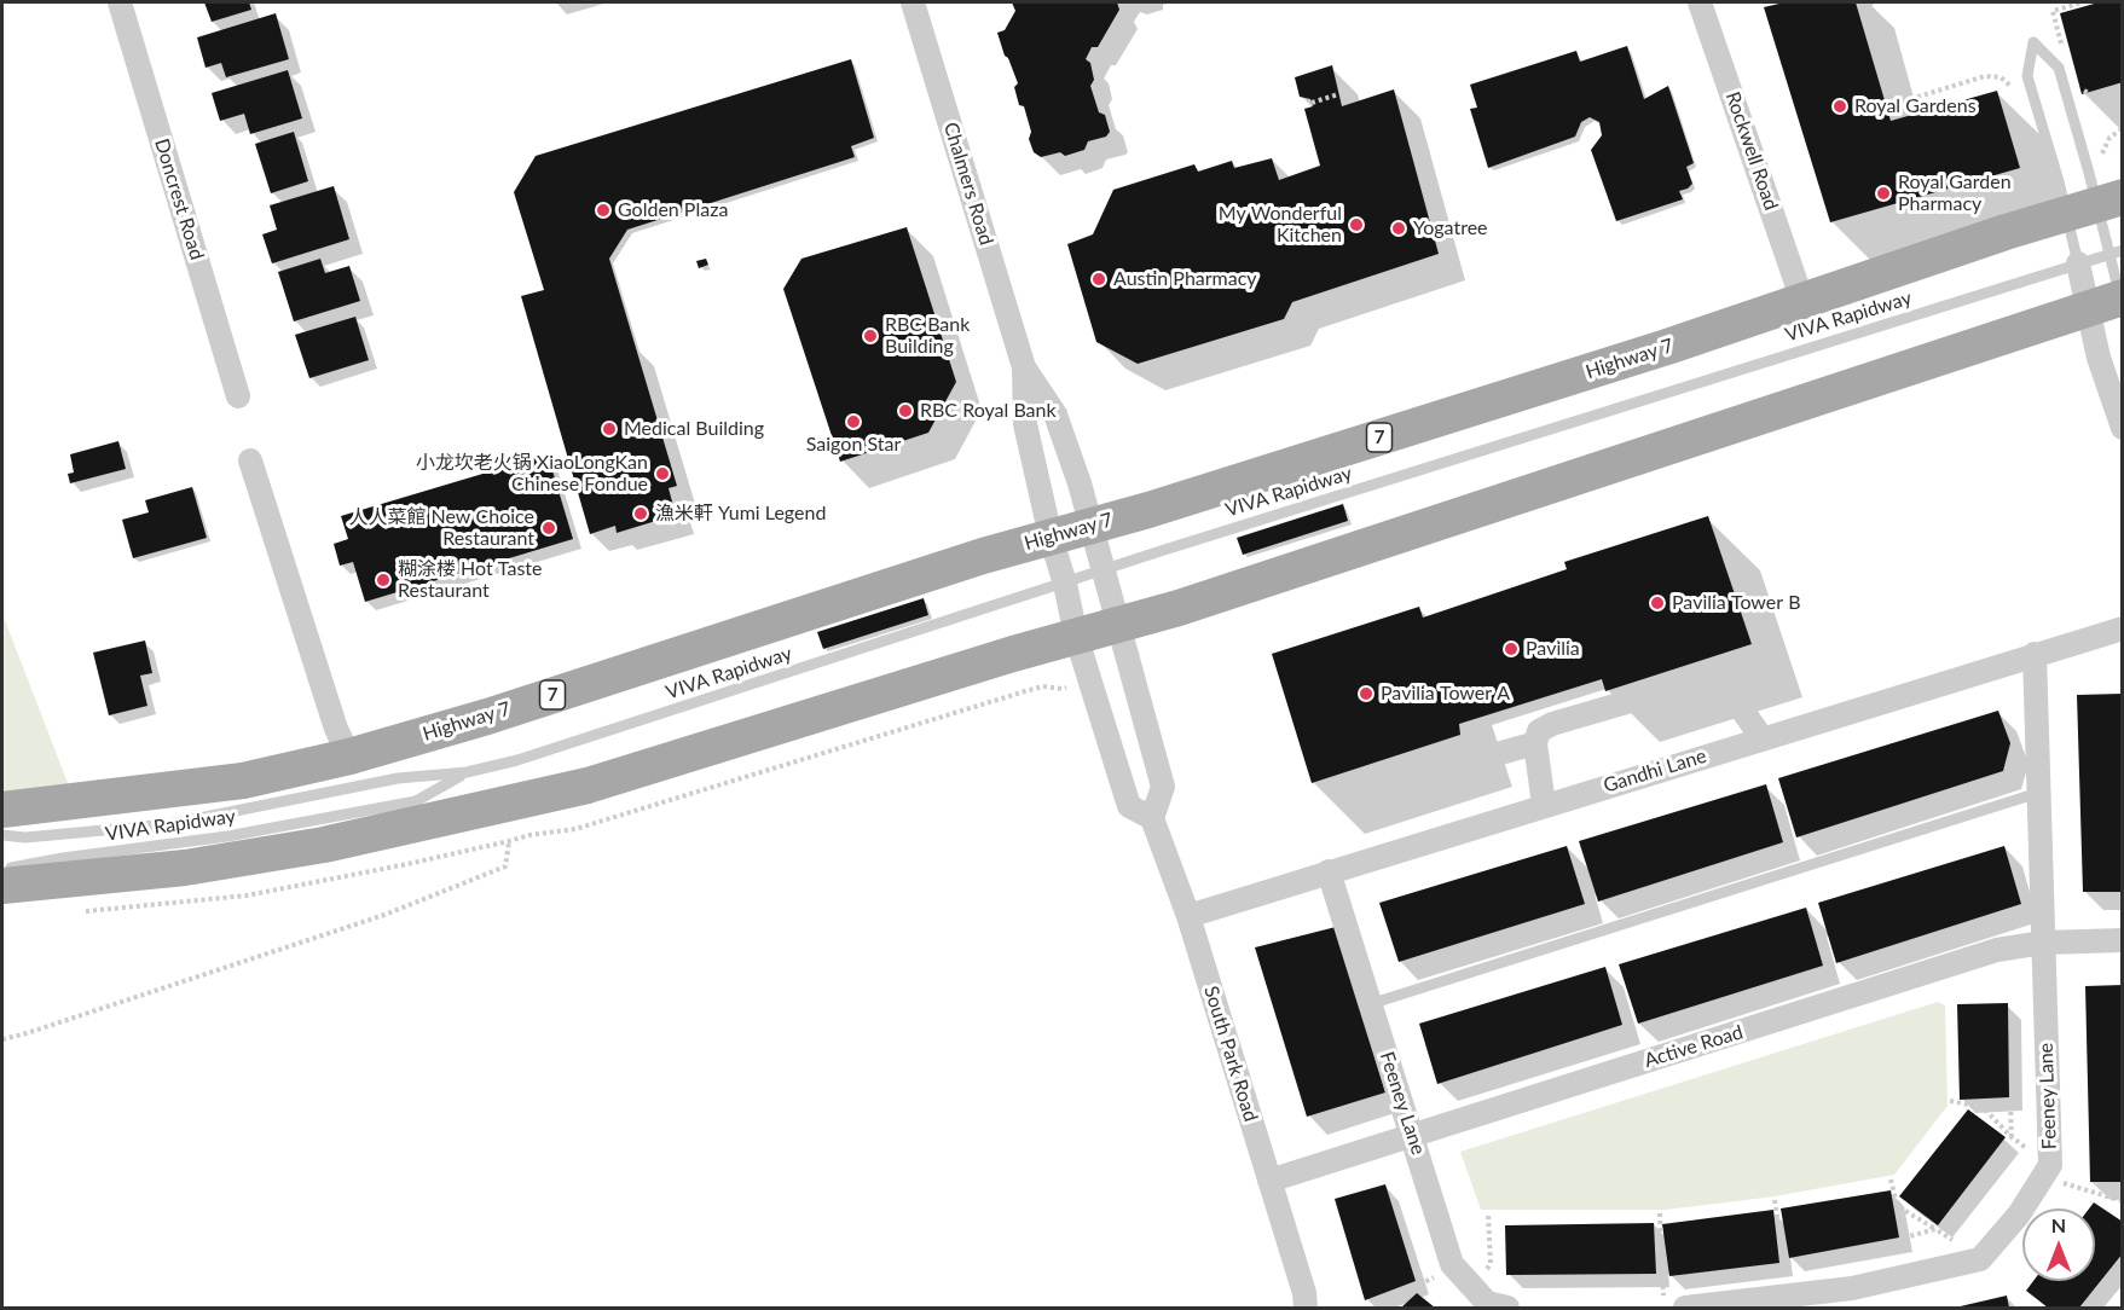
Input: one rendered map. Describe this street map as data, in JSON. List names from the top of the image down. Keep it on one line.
{"streets":{"main road":["Highway 7","7"],"street":["Rockwell Road","Chalmers Road","Doncrest Road","Gandhi Lane","Active Road","South Park Road","Feeney Lane"],"lane":["VIVA Rapidway"]},"crossings":[["Rockwell Road","Highway 7"],["Chalmers Road","VIVA Rapidway"],["Chalmers Road","Highway 7"],["Chalmers Road","South Park Road"],["VIVA Rapidway","South Park Road"],["Highway 7","South Park Road"],["Gandhi Lane","South Park Road"],["Gandhi Lane","Feeney Lane"],["Active Road","South Park Road"],["Active Road","Feeney Lane"]],"places":["Royal Gardens","Royal Garden Pharmacy","Golden Plaza","My Wonderful Kitchen","Yogatree","Austin Pharmacy","RBC Bank Building","RBC Royal Bank","Saigon Star","Medical Building","小龙坎老火锅 XiaoLongKan Chinese Fondue","漁米軒 Yumi Legend","人人菜館 New Choice Restaurant","糊涂楼 Hot Taste Restaurant","Pavilia Tower B","Pavilia","Pavilia Tower A"],"north":"top"}
